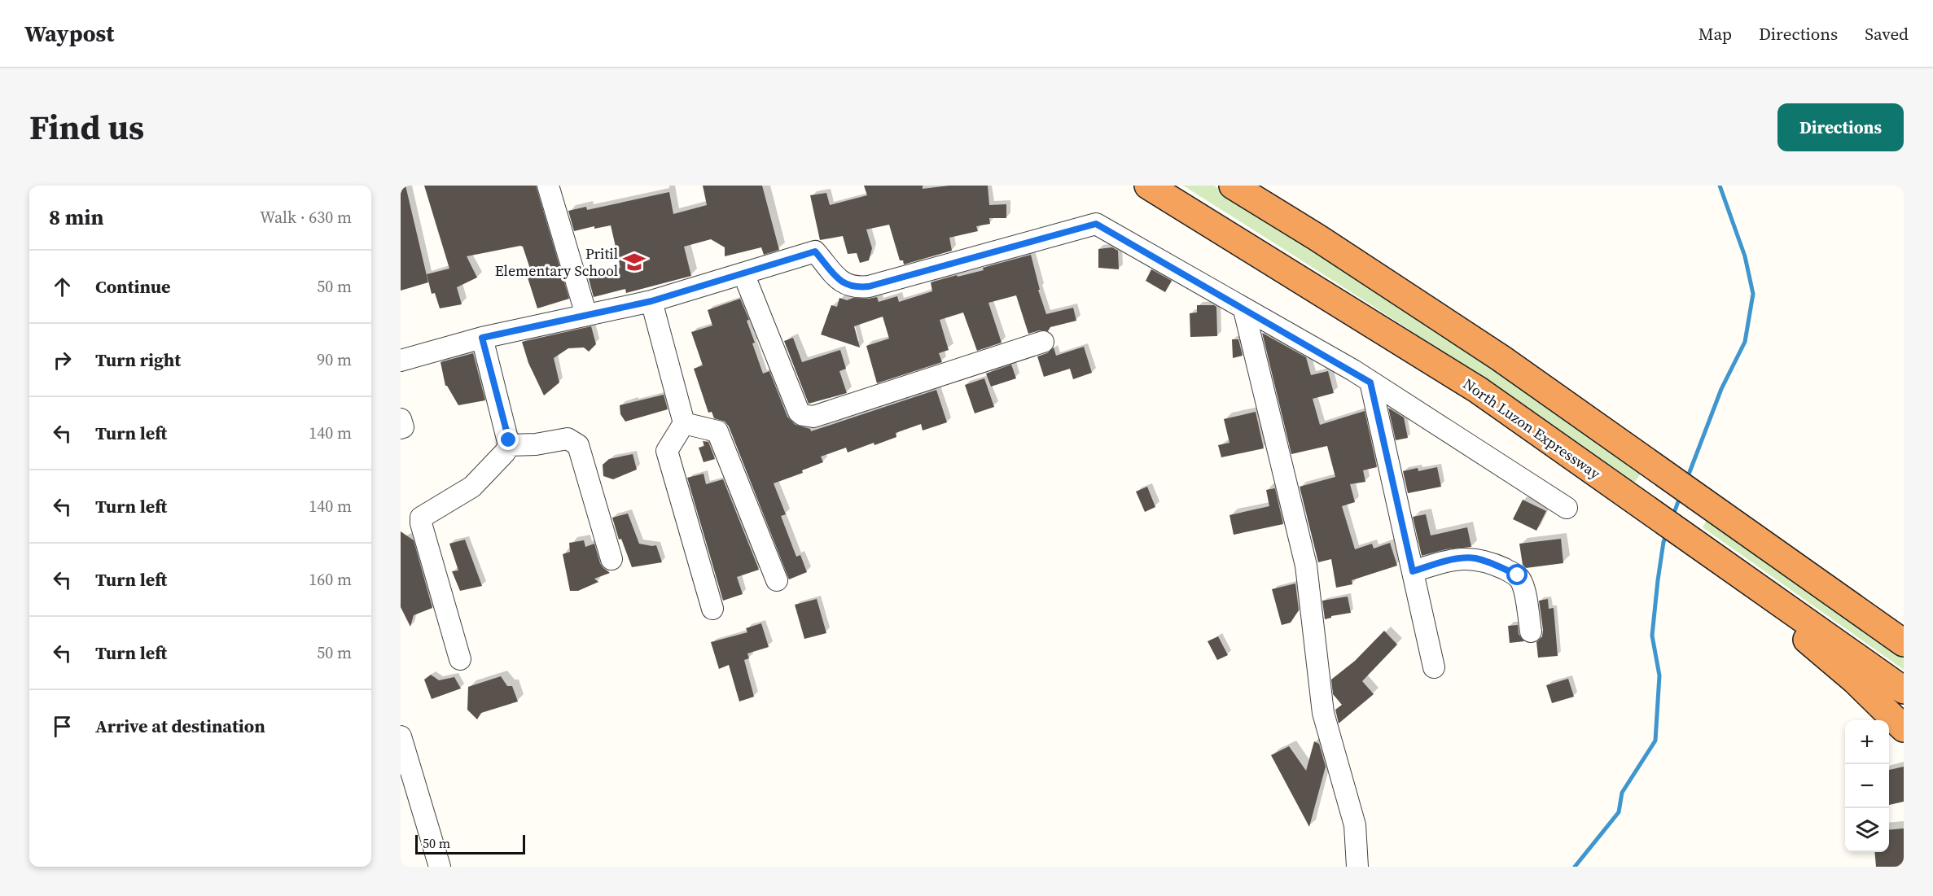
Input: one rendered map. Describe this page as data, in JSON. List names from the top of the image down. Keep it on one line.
{"streets":{"highway":["North Luzon Expressway"]},"places":{"school or university":["Pritil Elementary School"]},"scale_bar":"50 m","page":{"header":"Waypost","nav":["Map","Directions","Saved"],"title":"Find us","buttons":"Directions","heading":["8 min","Walk · 630 m"],"list":[["Continue","50 m"],["Turn right","90 m"],["Turn left","140 m"],["Turn left","140 m"],["Turn left","160 m"],["Turn left","50 m"],"Arrive at destination"],"map_buttons":["+","−"],"scale":"50 m"}}
